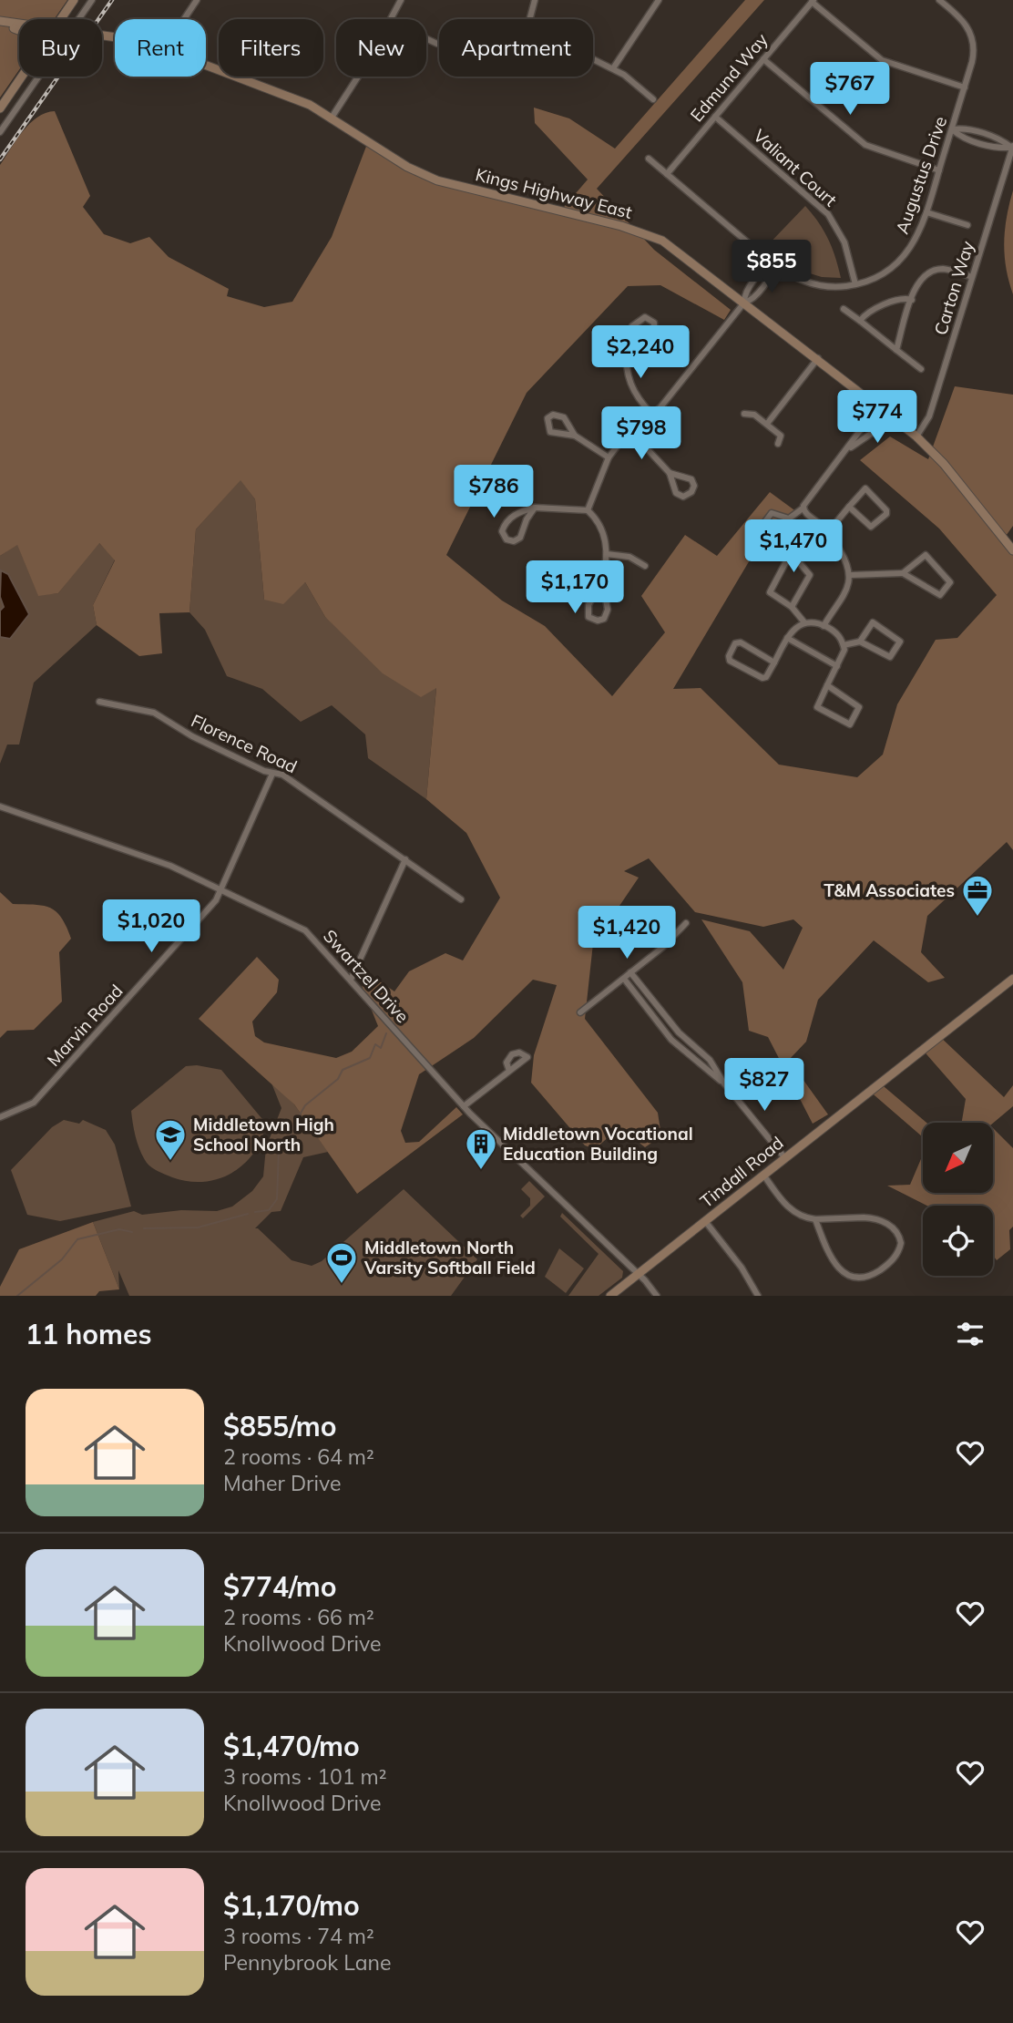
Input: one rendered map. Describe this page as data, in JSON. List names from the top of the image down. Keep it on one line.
{"streets":{"street":["Edmund Way","Valiant Court","Augustus Drive","Kings Highway East","Carton Way","Florence Road","Swartzel Drive","Marvin Road","Tindall Road"]},"crossings":[["Edmund Way","Valiant Court"],["Edmund Way","Augustus Drive"],["Valiant Court","Augustus Drive"],["Kings Highway East","Carton Way"],["Florence Road","Marvin Road"],["Swartzel Drive","Marvin Road"],["Swartzel Drive","Tindall Road"]],"places":{"office":["T&M Associates"],"school or university":["Middletown High School North"],"building":["Middletown Vocational Education Building"],"sports":["Middletown North Varsity Softball Field"]},"north":"bottom left","page":{"chip":["Buy","Rent","Filters","New","Apartment"],"price":["$767","$855","$2,240","$774","$798","$786","$1,470","$1,170","$1,020","$1,420","$827"],"heading":"11 homes","list":[{"name":"$855/mo","note":"2 rooms · 64 m² · Maher Drive"},{"name":"$774/mo","note":"2 rooms · 66 m² · Knollwood Drive"},{"name":"$1,470/mo","note":"3 rooms · 101 m² · Knollwood Drive"},{"name":"$1,170/mo","note":"3 rooms · 74 m² · Pennybrook Lane"}]}}
